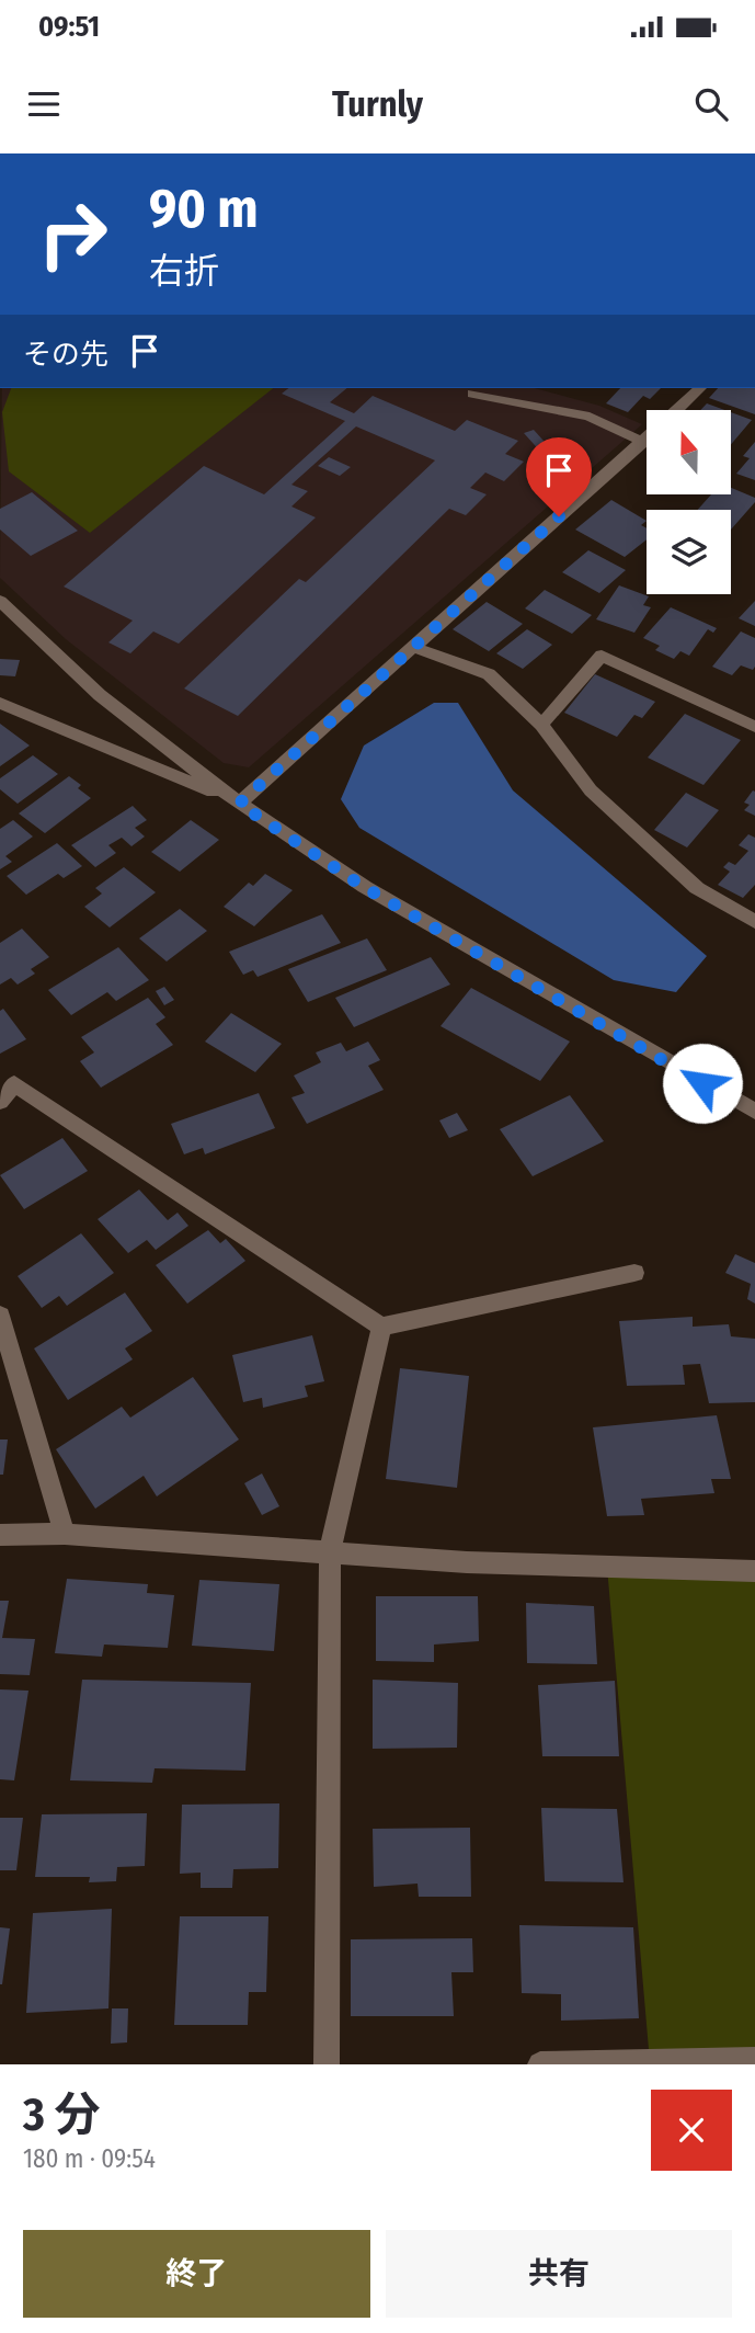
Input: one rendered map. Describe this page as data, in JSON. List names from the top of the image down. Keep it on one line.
{"north":"top","page":{"status":"09:51","header":"Turnly","turn":["90 m","右折"],"then":"その先","heading":["3 分","180 m · 09:54"],"buttons":["終了","共有"]}}
